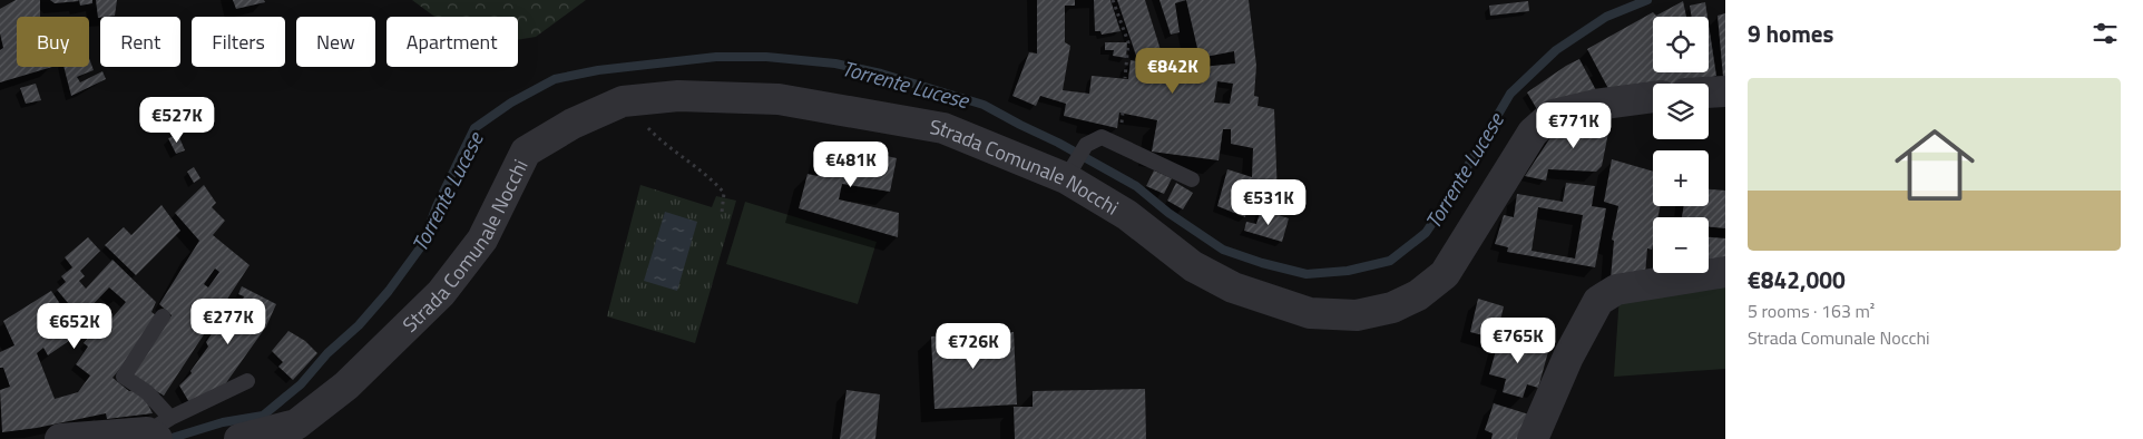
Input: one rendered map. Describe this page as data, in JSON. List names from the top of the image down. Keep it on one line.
{"streets":{"street":["Strada Comunale Nocchi"]},"water":["Torrente Lucese"],"page":{"heading":"9 homes","map_buttons":["+","−"],"chip":["Buy","Rent","Filters","New","Apartment"],"price":["€842K","€527K","€771K","€481K","€531K","€277K","€652K","€765K","€726K"],"list":[{"name":"€842,000","note":"5 rooms · 163 m² · Strada Comunale Nocchi"}]}}
